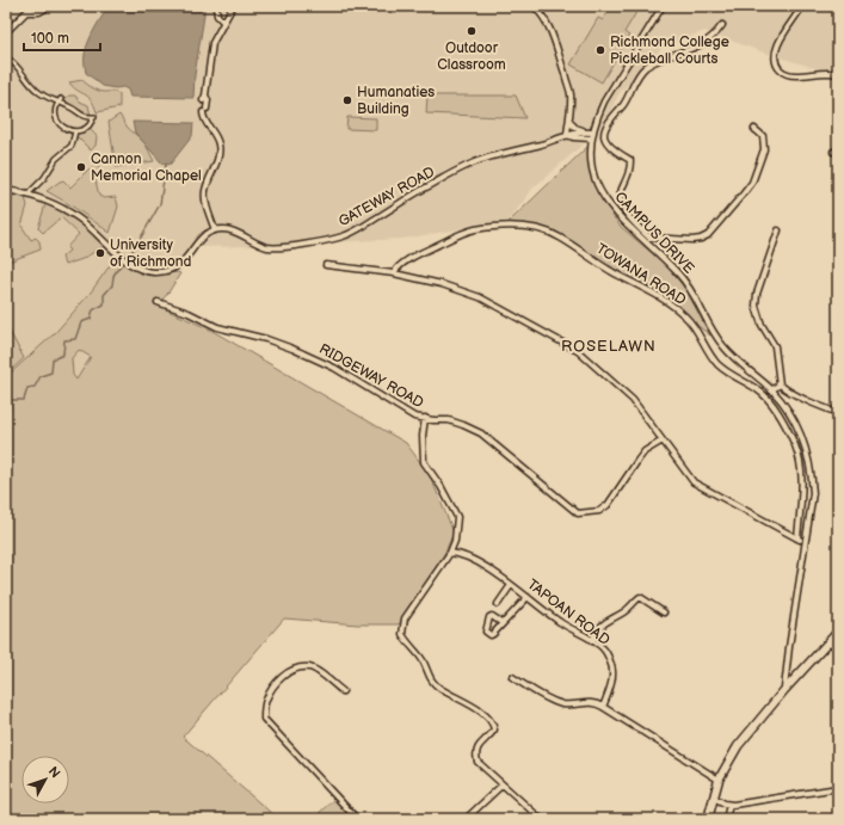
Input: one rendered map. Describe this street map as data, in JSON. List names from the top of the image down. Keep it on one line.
{"streets":{"street":["GATEWAY ROAD","CAMPUS DRIVE","TOWANA ROAD","RIDGEWAY ROAD","TAPOAN ROAD"]},"crossings":[["GATEWAY ROAD","CAMPUS DRIVE"]],"districts":["ROSELAWN"],"places":["Outdoor Classroom","Richmond College Pickleball Courts","Humanaties Building","Cannon Memorial Chapel","University of Richmond"],"scale_bar":"100 m","north":"top right"}
